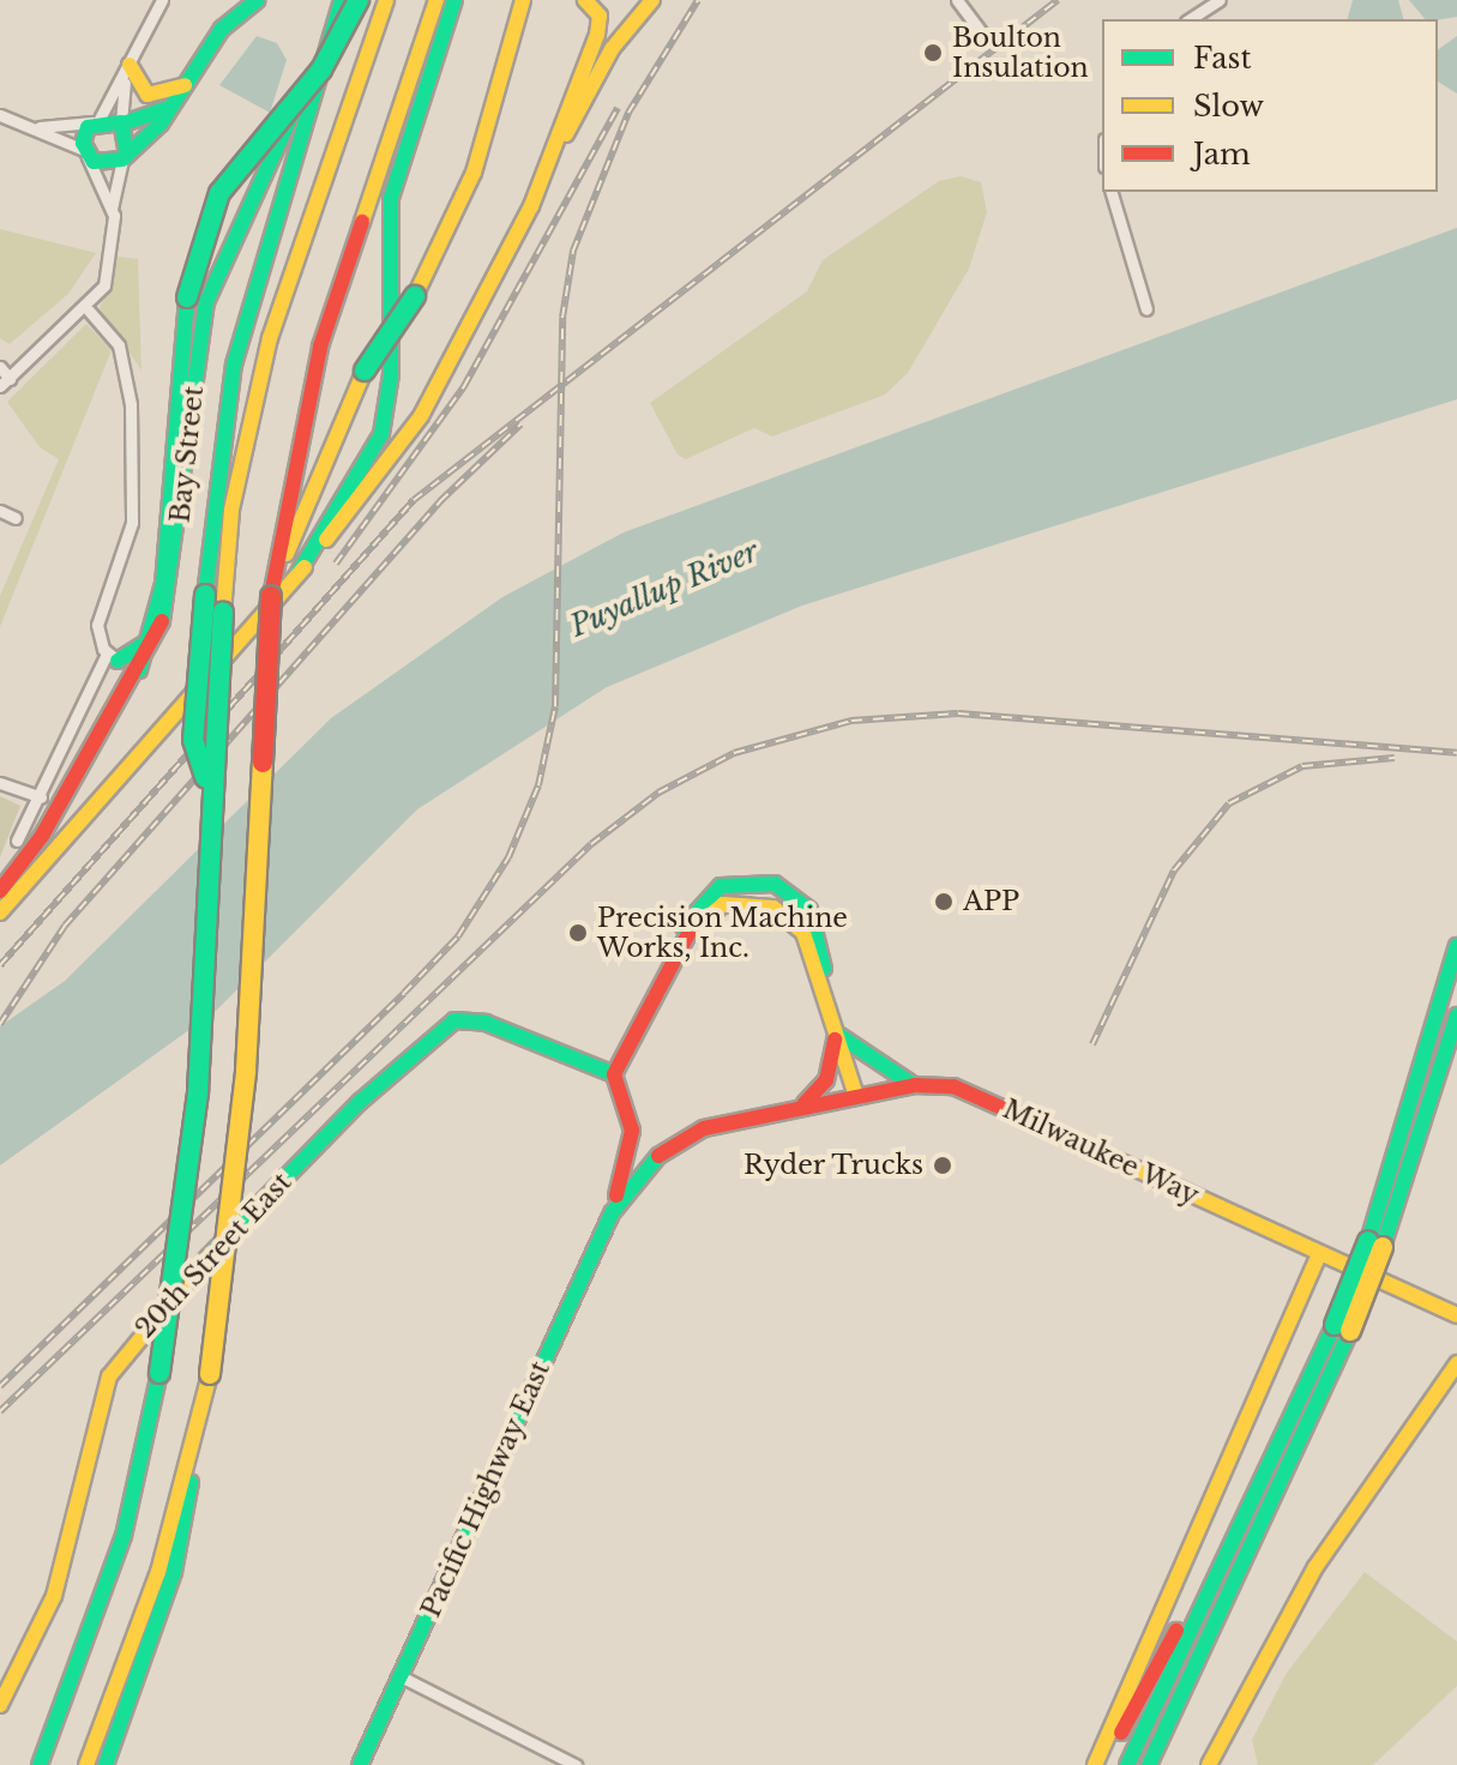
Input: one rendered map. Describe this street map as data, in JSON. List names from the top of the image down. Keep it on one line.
{"streets":{"main road":["Bay Street","Milwaukee Way","20th Street East","Pacific Highway East"]},"crossings":[["Milwaukee Way","Pacific Highway East"]],"water":["Puyallup River"],"places":["Boulton Insulation","APP","Precision Machine Works, Inc.","Ryder Trucks"],"legend":["Fast","Slow","Jam"]}
